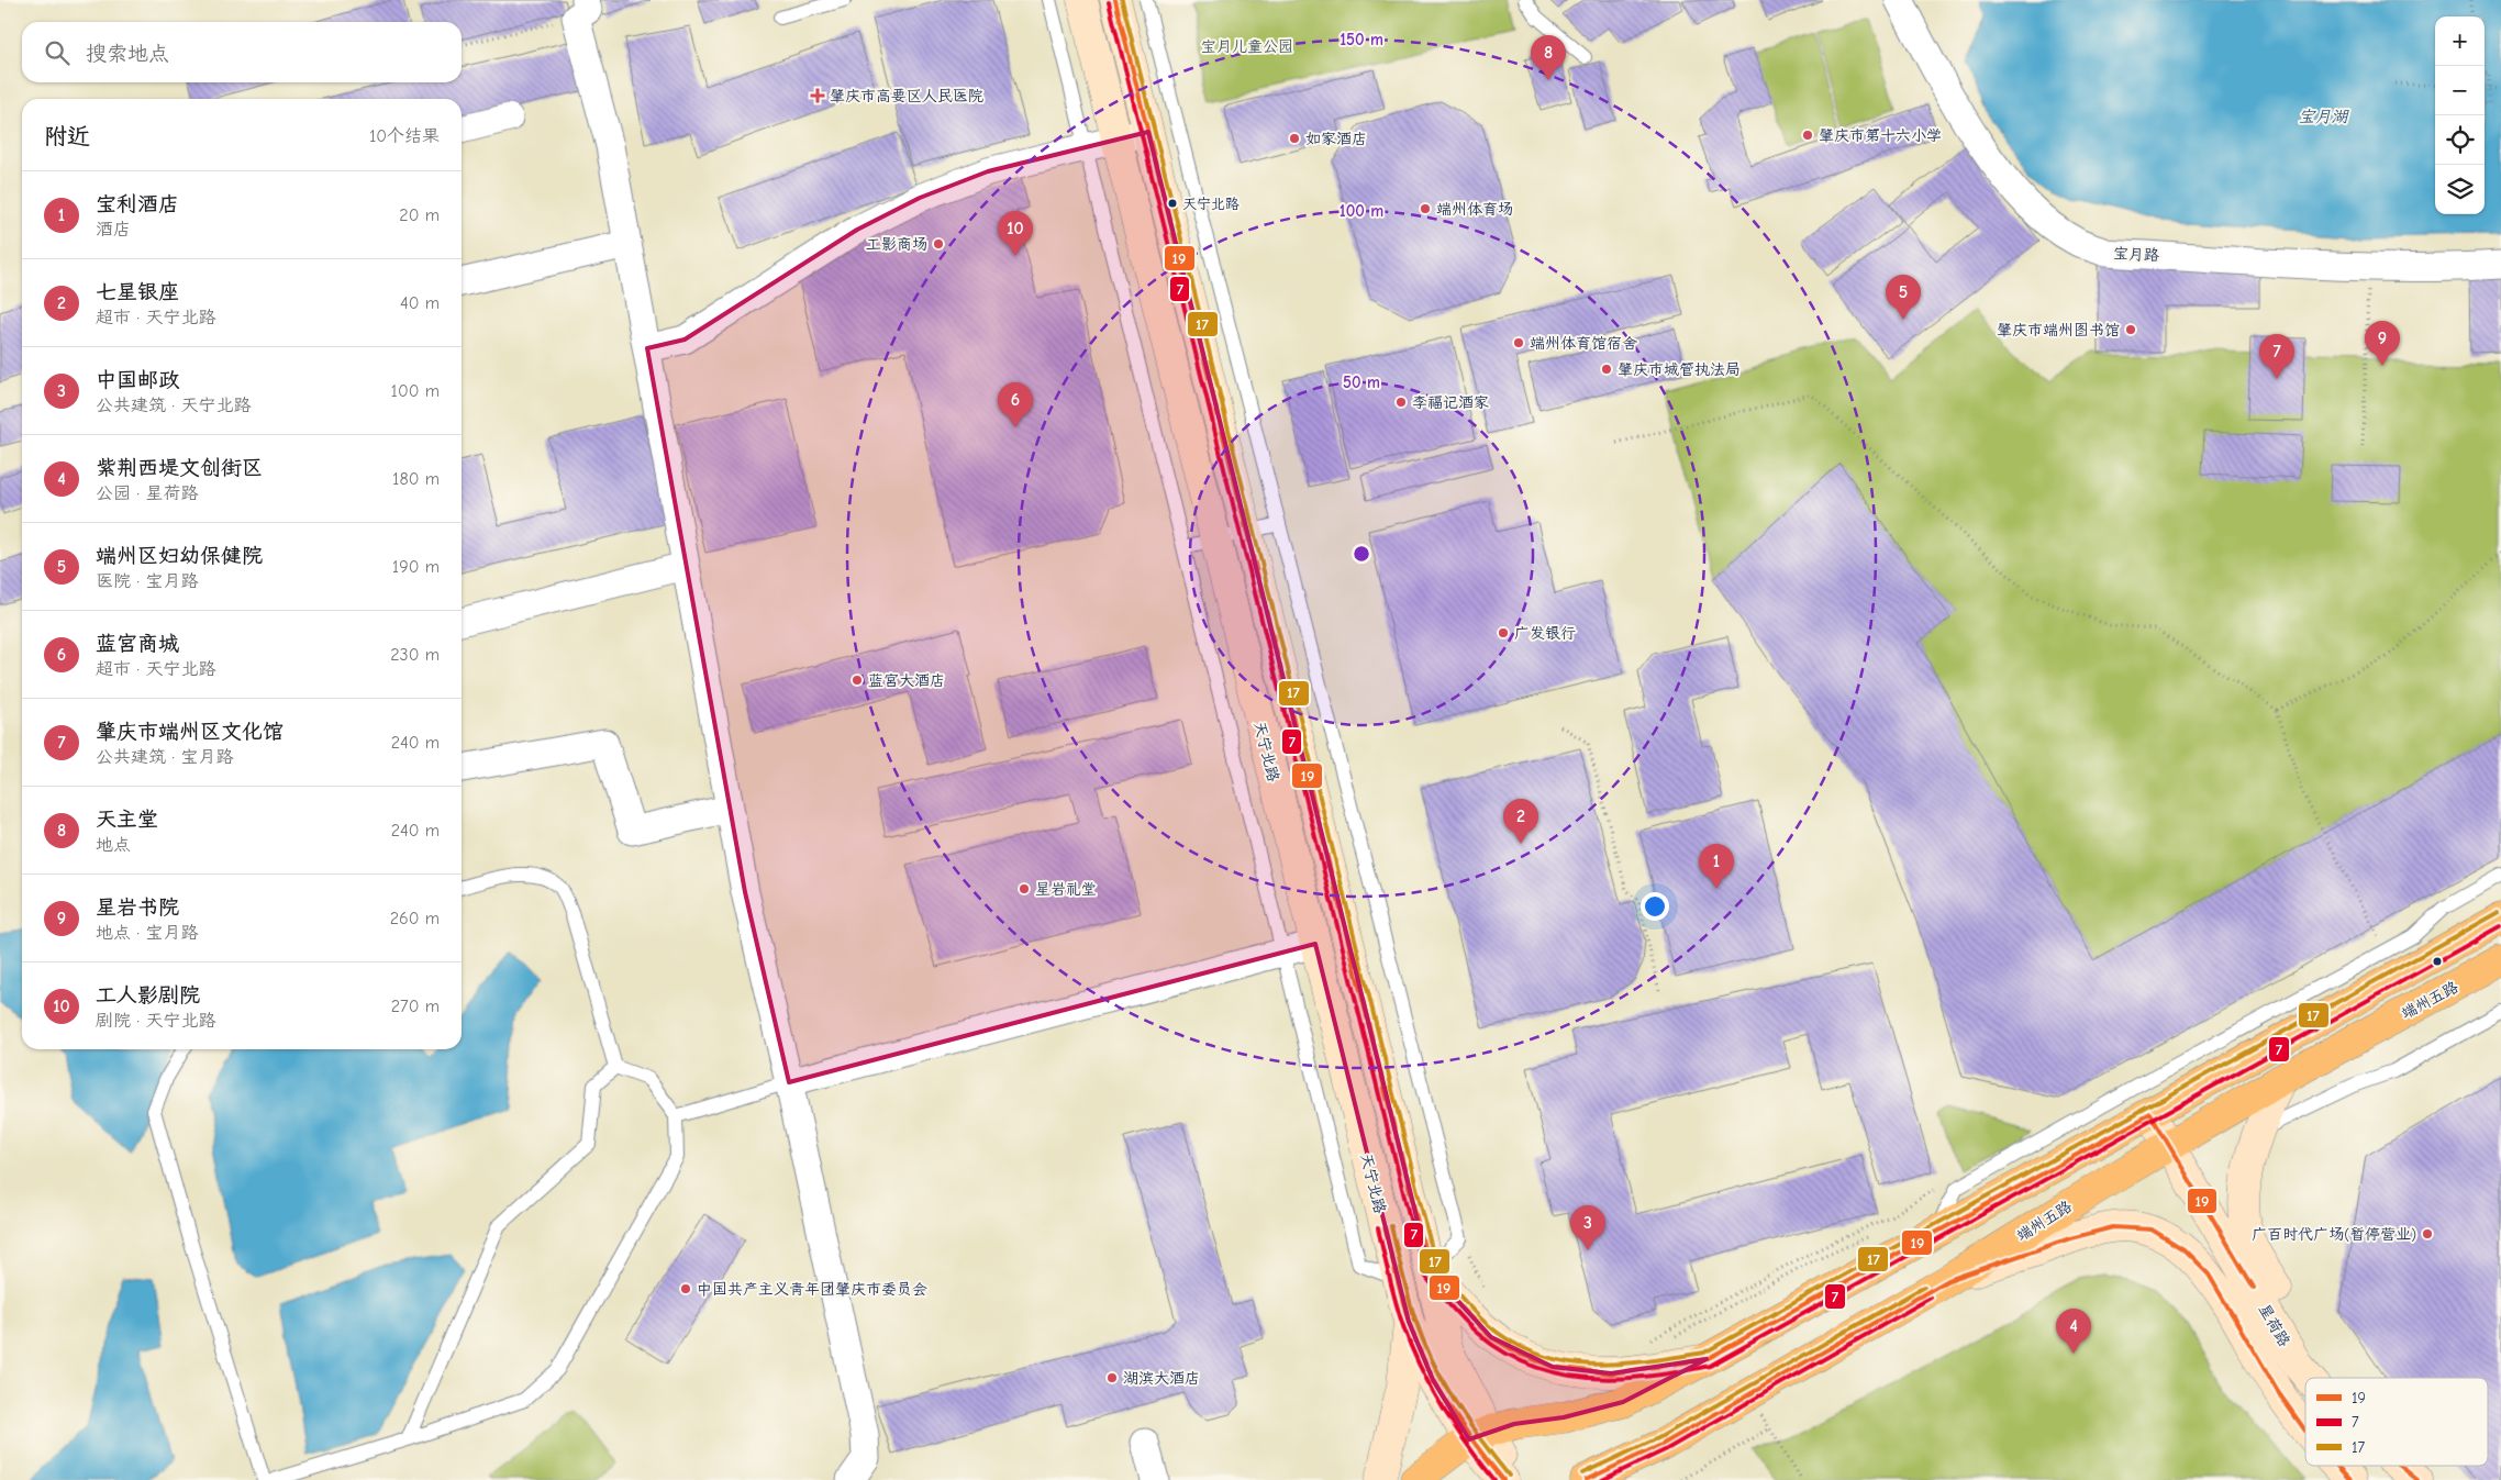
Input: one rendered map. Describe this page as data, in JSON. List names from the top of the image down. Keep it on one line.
{"streets":{"main road":["天宁北路","端州五路","星荷路"],"street":["宝月路"]},"crossings":[["端州五路","星荷路"]],"water":["宝月湖"],"parks":["宝月儿童公园"],"places":{"health":["肇庆市高要区人民医院"],"other":["肇庆市第十六小学","如家酒店","天宁北路","端州体育场","工影商场","肇庆市端州图书馆","端州体育馆宿舍","肇庆市城管执法局","李福记酒家","广发银行","蓝宫大酒店","星岩礼堂","广百时代广场(暂停营业)","中国共产主义青年团肇庆市委员会","湖滨大酒店"]},"lines":["transit line 19","transit line 17","transit line 7"],"legend":["19","7","17"],"page":{"map_buttons":["+","−"],"search":"搜索地点","pins":["8","10","5","9","7","6","2","1","3","4"],"heading":["附近","10个结果"],"list":[{"mark":"1","name":"宝利酒店","note":"酒店","value":"20 m"},{"mark":"2","name":"七星银座","note":"超市 · 天宁北路","value":"40 m"},{"mark":"3","name":"中国邮政","note":"公共建筑 · 天宁北路","value":"100 m"},{"mark":"4","name":"紫荆西堤文创街区","note":"公园 · 星荷路","value":"180 m"},{"mark":"5","name":"端州区妇幼保健院","note":"医院 · 宝月路","value":"190 m"},{"mark":"6","name":"蓝宫商城","note":"超市 · 天宁北路","value":"230 m"},{"mark":"7","name":"肇庆市端州区文化馆","note":"公共建筑 · 宝月路","value":"240 m"},{"mark":"8","name":"天主堂","note":"地点","value":"240 m"},{"mark":"9","name":"星岩书院","note":"地点 · 宝月路","value":"260 m"},{"mark":"10","name":"工人影剧院","note":"剧院 · 天宁北路","value":"270 m"}]},"rings":["150 m","100 m","50 m"]}
